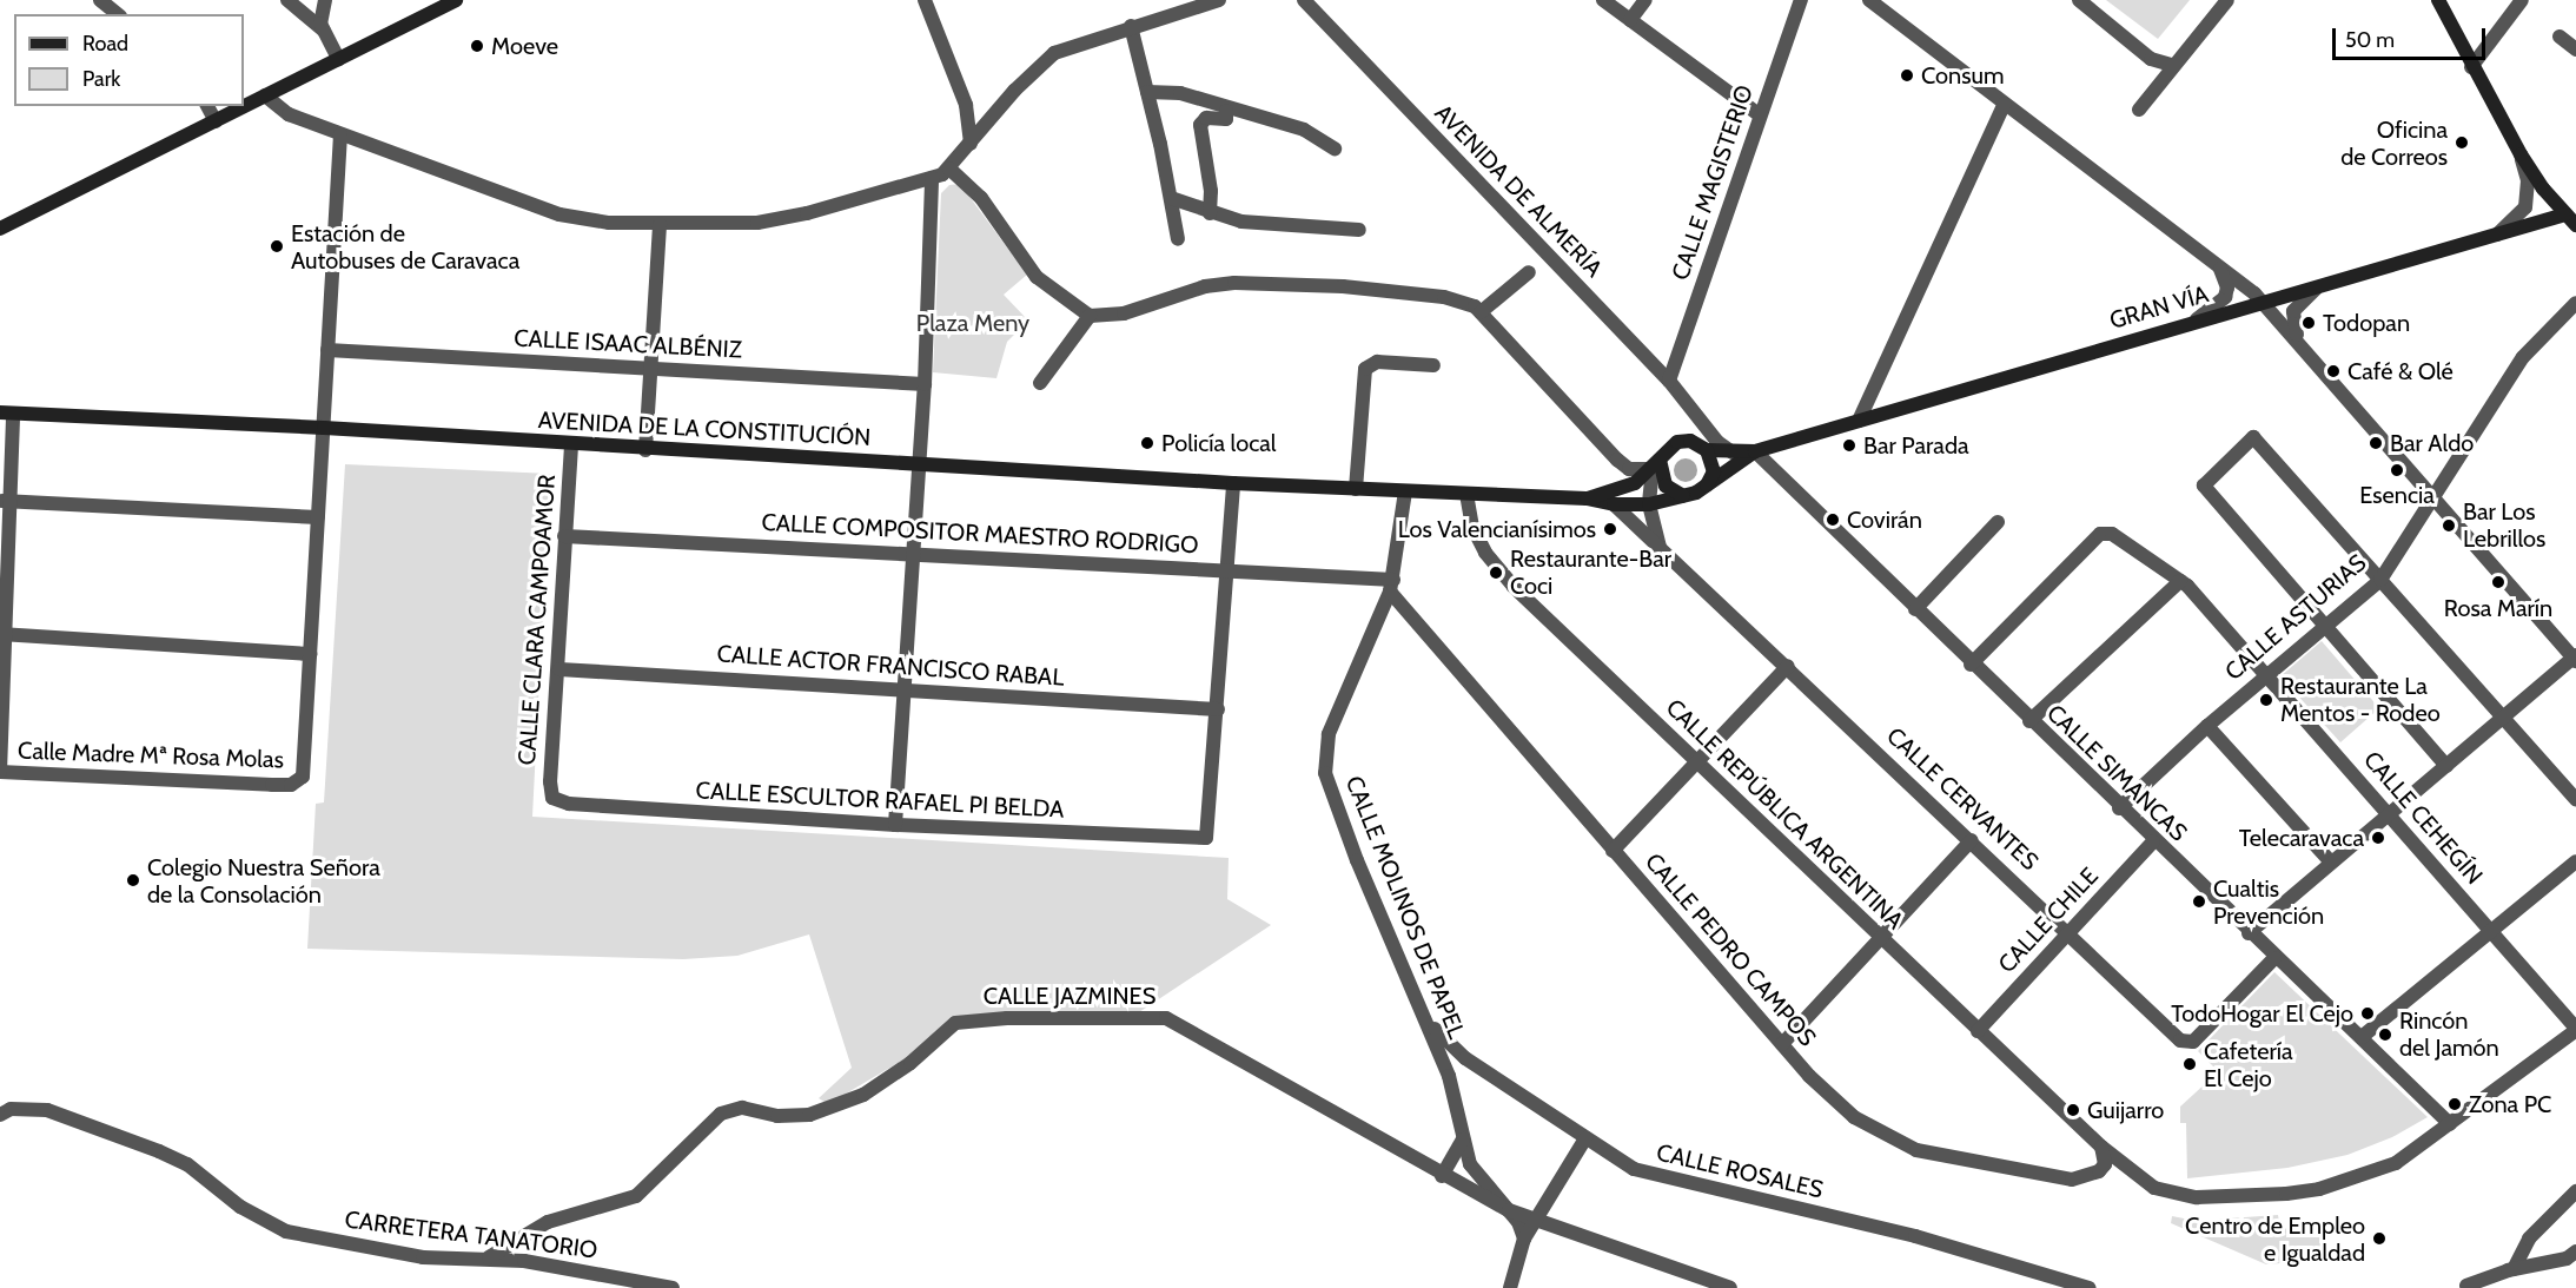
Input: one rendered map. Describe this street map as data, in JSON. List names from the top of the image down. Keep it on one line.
{"streets":{"street":["CALLE MAGISTERIO","AVENIDA DE ALMERÍA","GRAN VÍA","CALLE ISAAC ALBÉNIZ","AVENIDA DE LA CONSTITUCIÓN","CALLE COMPOSITOR MAESTRO RODRIGO","CALLE ASTURIAS","CALLE CLARA CAMPOAMOR","CALLE ACTOR FRANCISCO RABAL","Calle Madre Mª Rosa Molas","CALLE SIMANCAS","CALLE CERVANTES","CALLE ESCULTOR RAFAEL PI BELDA","CALLE REPÚBLICA ARGENTINA","CALLE CEHEGÍN","CALLE MOLINOS DE PAPEL","CALLE CHILE","CALLE PEDRO CAMPOS","CALLE JAZMINES","CALLE ROSALES","CARRETERA TANATORIO"]},"crossings":[["CALLE MAGISTERIO","AVENIDA DE ALMERÍA"],["GRAN VÍA","CALLE SIMANCAS"],["AVENIDA DE LA CONSTITUCIÓN","CALLE CLARA CAMPOAMOR"],["AVENIDA DE LA CONSTITUCIÓN","CALLE REPÚBLICA ARGENTINA"],["AVENIDA DE LA CONSTITUCIÓN","CALLE MOLINOS DE PAPEL"],["CALLE COMPOSITOR MAESTRO RODRIGO","CALLE CLARA CAMPOAMOR"],["CALLE COMPOSITOR MAESTRO RODRIGO","CALLE MOLINOS DE PAPEL"],["CALLE COMPOSITOR MAESTRO RODRIGO","CALLE PEDRO CAMPOS"],["CALLE ASTURIAS","CALLE SIMANCAS"],["CALLE ASTURIAS","CALLE CEHEGÍN"],["CALLE CLARA CAMPOAMOR","CALLE ACTOR FRANCISCO RABAL"],["CALLE CLARA CAMPOAMOR","CALLE ESCULTOR RAFAEL PI BELDA"],["CALLE ACTOR FRANCISCO RABAL","CALLE ESCULTOR RAFAEL PI BELDA"],["CALLE SIMANCAS","CALLE CERVANTES"],["CALLE SIMANCAS","CALLE REPÚBLICA ARGENTINA"],["CALLE SIMANCAS","CALLE CEHEGÍN"],["CALLE SIMANCAS","CALLE CHILE"],["CALLE CERVANTES","CALLE CHILE"],["CALLE REPÚBLICA ARGENTINA","CALLE CEHEGÍN"],["CALLE REPÚBLICA ARGENTINA","CALLE CHILE"],["CALLE REPÚBLICA ARGENTINA","CALLE PEDRO CAMPOS"],["CALLE MOLINOS DE PAPEL","CALLE PEDRO CAMPOS"],["CALLE MOLINOS DE PAPEL","CALLE JAZMINES"],["CALLE MOLINOS DE PAPEL","CALLE ROSALES"],["CALLE JAZMINES","CARRETERA TANATORIO"]],"parks":["Plaza Meny"],"places":["Moeve","Consum","Oficina de Correos","Estación de Autobuses de Caravaca","Todopan","Café & Olé","Policía local","Bar Aldo","Bar Parada","Esencia","Covirán","Bar Los Lebrillos","Los Valencianísimos","Restaurante-Bar Coci","Rosa Marín","Restaurante La Mentos - Rodeo","Telecaravaca","Colegio Nuestra Señora de la Consolación","Cualtis Prevención","TodoHogar El Cejo","Rincón del Jamón","Cafetería El Cejo","Zona PC","Guijarro","Centro de Empleo e Igualdad"],"legend":["Road","Park"],"scale_bar":"50 m"}
